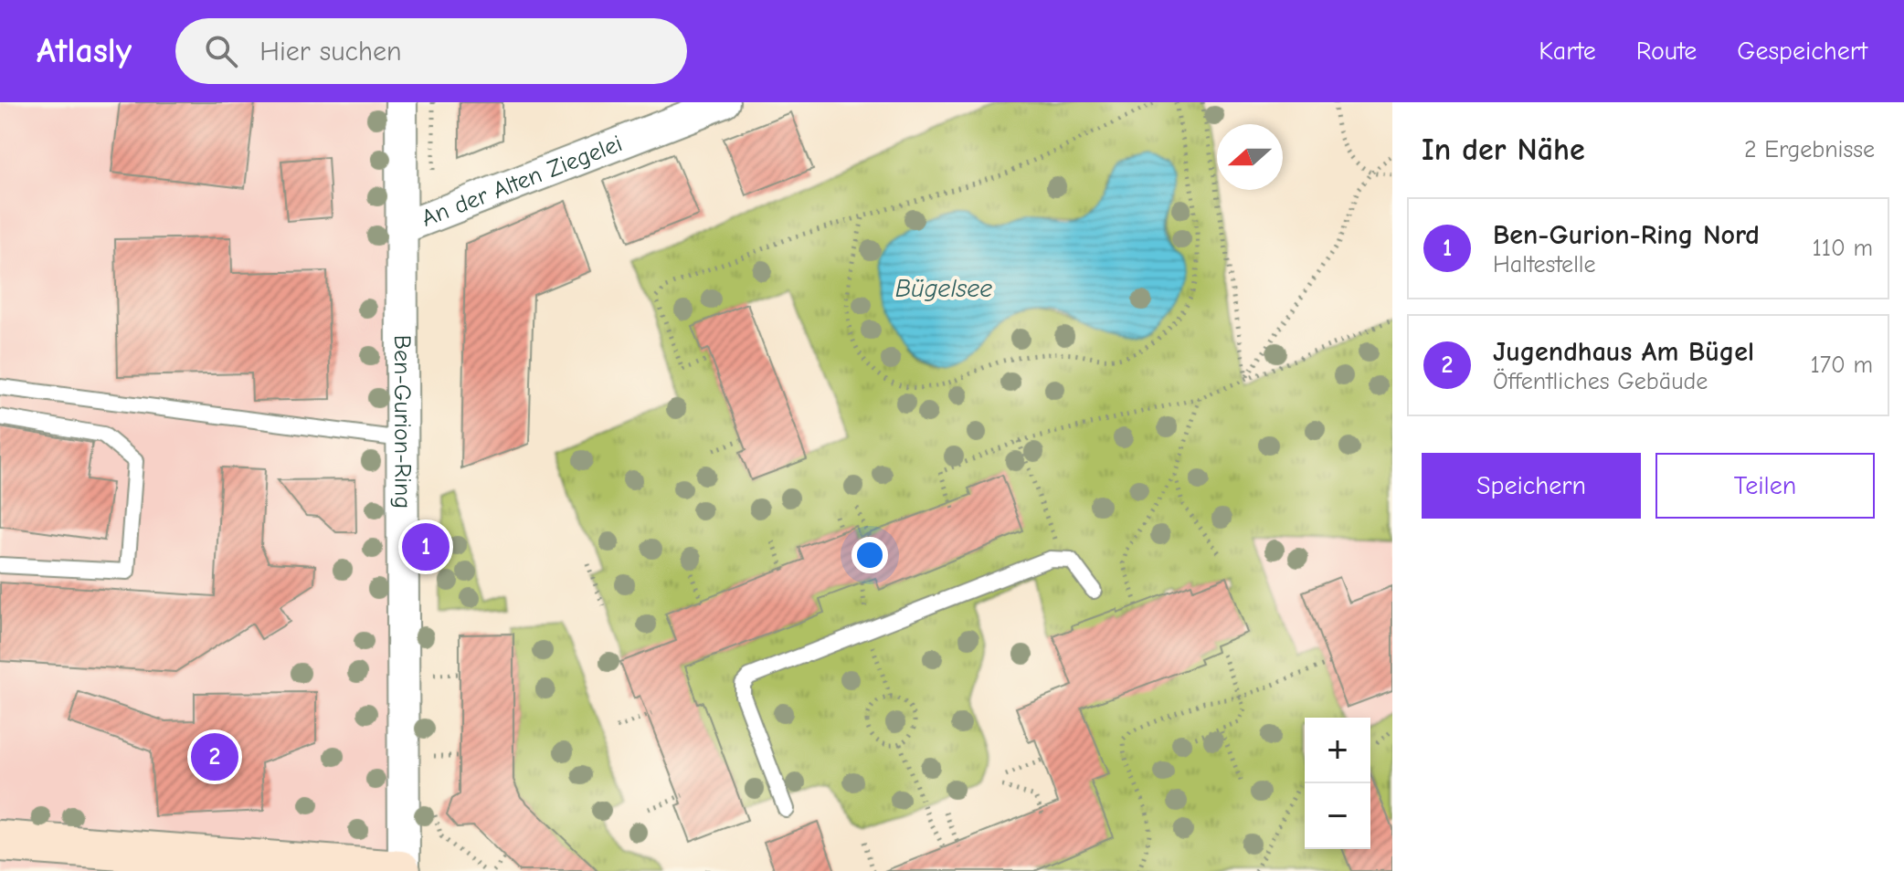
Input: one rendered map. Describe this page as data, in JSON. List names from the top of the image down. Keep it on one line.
{"streets":{"street":["An der Alten Ziegelei","Ben-Gurion-Ring"]},"crossings":[["An der Alten Ziegelei","Ben-Gurion-Ring"]],"water":["Bügelsee"],"north":"left","page":{"header":"Atlasly","search":"Hier suchen","nav":["Karte","Route","Gespeichert"],"heading":["In der Nähe","2 Ergebnisse"],"list":[{"mark":"1","name":"Ben-Gurion-Ring Nord","note":"Haltestelle","value":"110 m"},{"mark":"2","name":"Jugendhaus Am Bügel","note":"Öffentliches Gebäude","value":"170 m"}],"buttons":["Speichern","Teilen"],"pins":["1","2"],"map_buttons":["+","−"]}}
